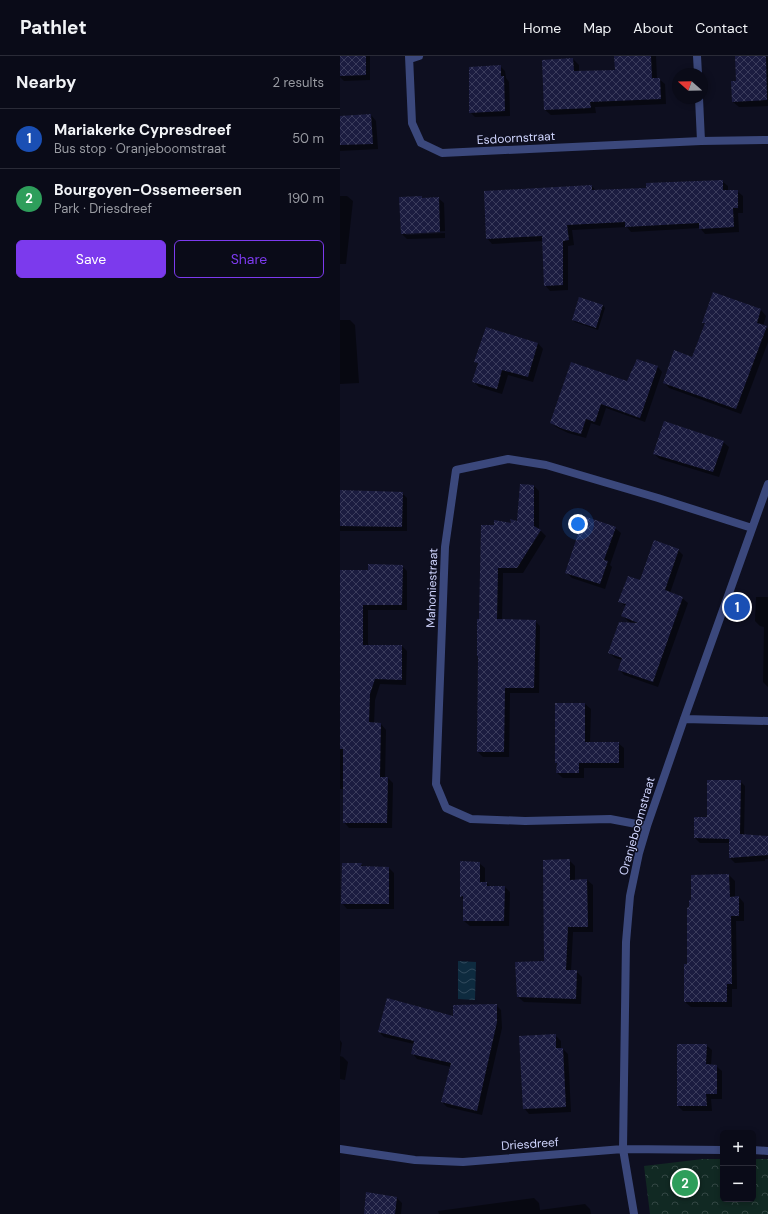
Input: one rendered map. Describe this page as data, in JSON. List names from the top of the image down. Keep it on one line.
{"streets":{"street":["Esdoornstraat","Mahoniestraat","Oranjeboomstraat","Driesdreef"]},"crossings":[["Mahoniestraat","Oranjeboomstraat"],["Oranjeboomstraat","Driesdreef"]],"north":"left","page":{"header":"Pathlet","nav":["Home","Map","About","Contact"],"heading":["Nearby","2 results"],"list":[{"mark":"1","name":"Mariakerke Cypresdreef","note":"Bus stop · Oranjeboomstraat","value":"50 m"},{"mark":"2","name":"Bourgoyen-Ossemeersen","note":"Park · Driesdreef","value":"190 m"}],"buttons":["Save","Share"],"pins":["1","2"],"map_buttons":["+","−"]}}
